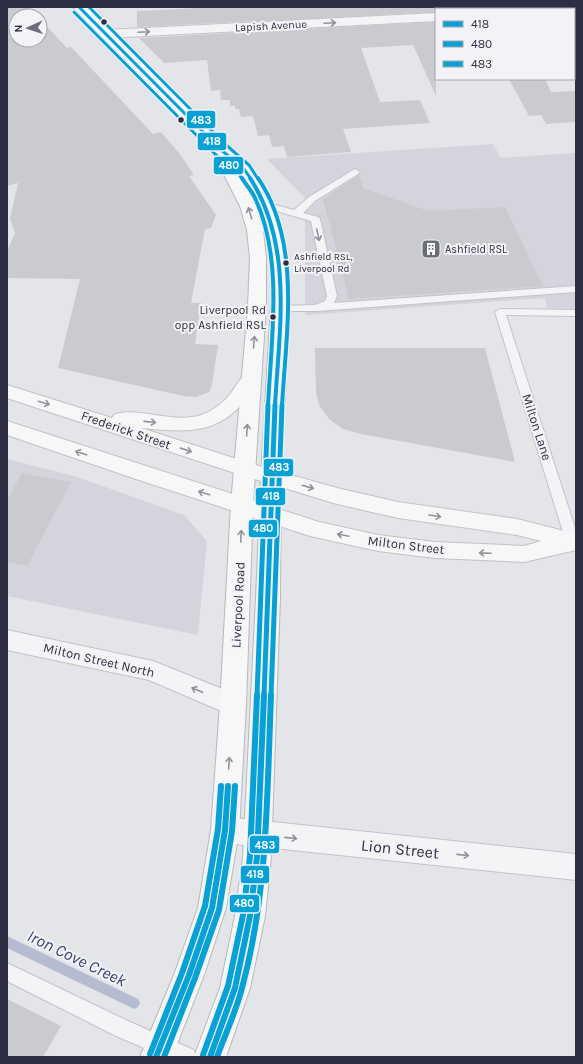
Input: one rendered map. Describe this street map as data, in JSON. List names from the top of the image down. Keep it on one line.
{"streets":{"main road":["Frederick Street","Milton Street","Liverpool Road"],"street":["Lapish Avenue","Milton Street North","Lion Street"],"lane":["Milton Lane"]},"crossings":[["Lapish Avenue","Liverpool Road"],["Milton Lane","Milton Street"],["Frederick Street","Liverpool Road"],["Milton Street","Liverpool Road"],["Liverpool Road","Milton Street North"],["Liverpool Road","Lion Street"]],"one_way":["Lapish Avenue","Milton Street North","Lion Street"],"water":["Iron Cove Creek"],"places":{"building":["Ashfield RSL"],"other":["Ashfield RSL, Liverpool Rd","Liverpool Rd opp Ashfield RSL"]},"lines":["transit line 418","transit line 483","transit line 480"],"legend":["418","480","483"],"north":"left"}
